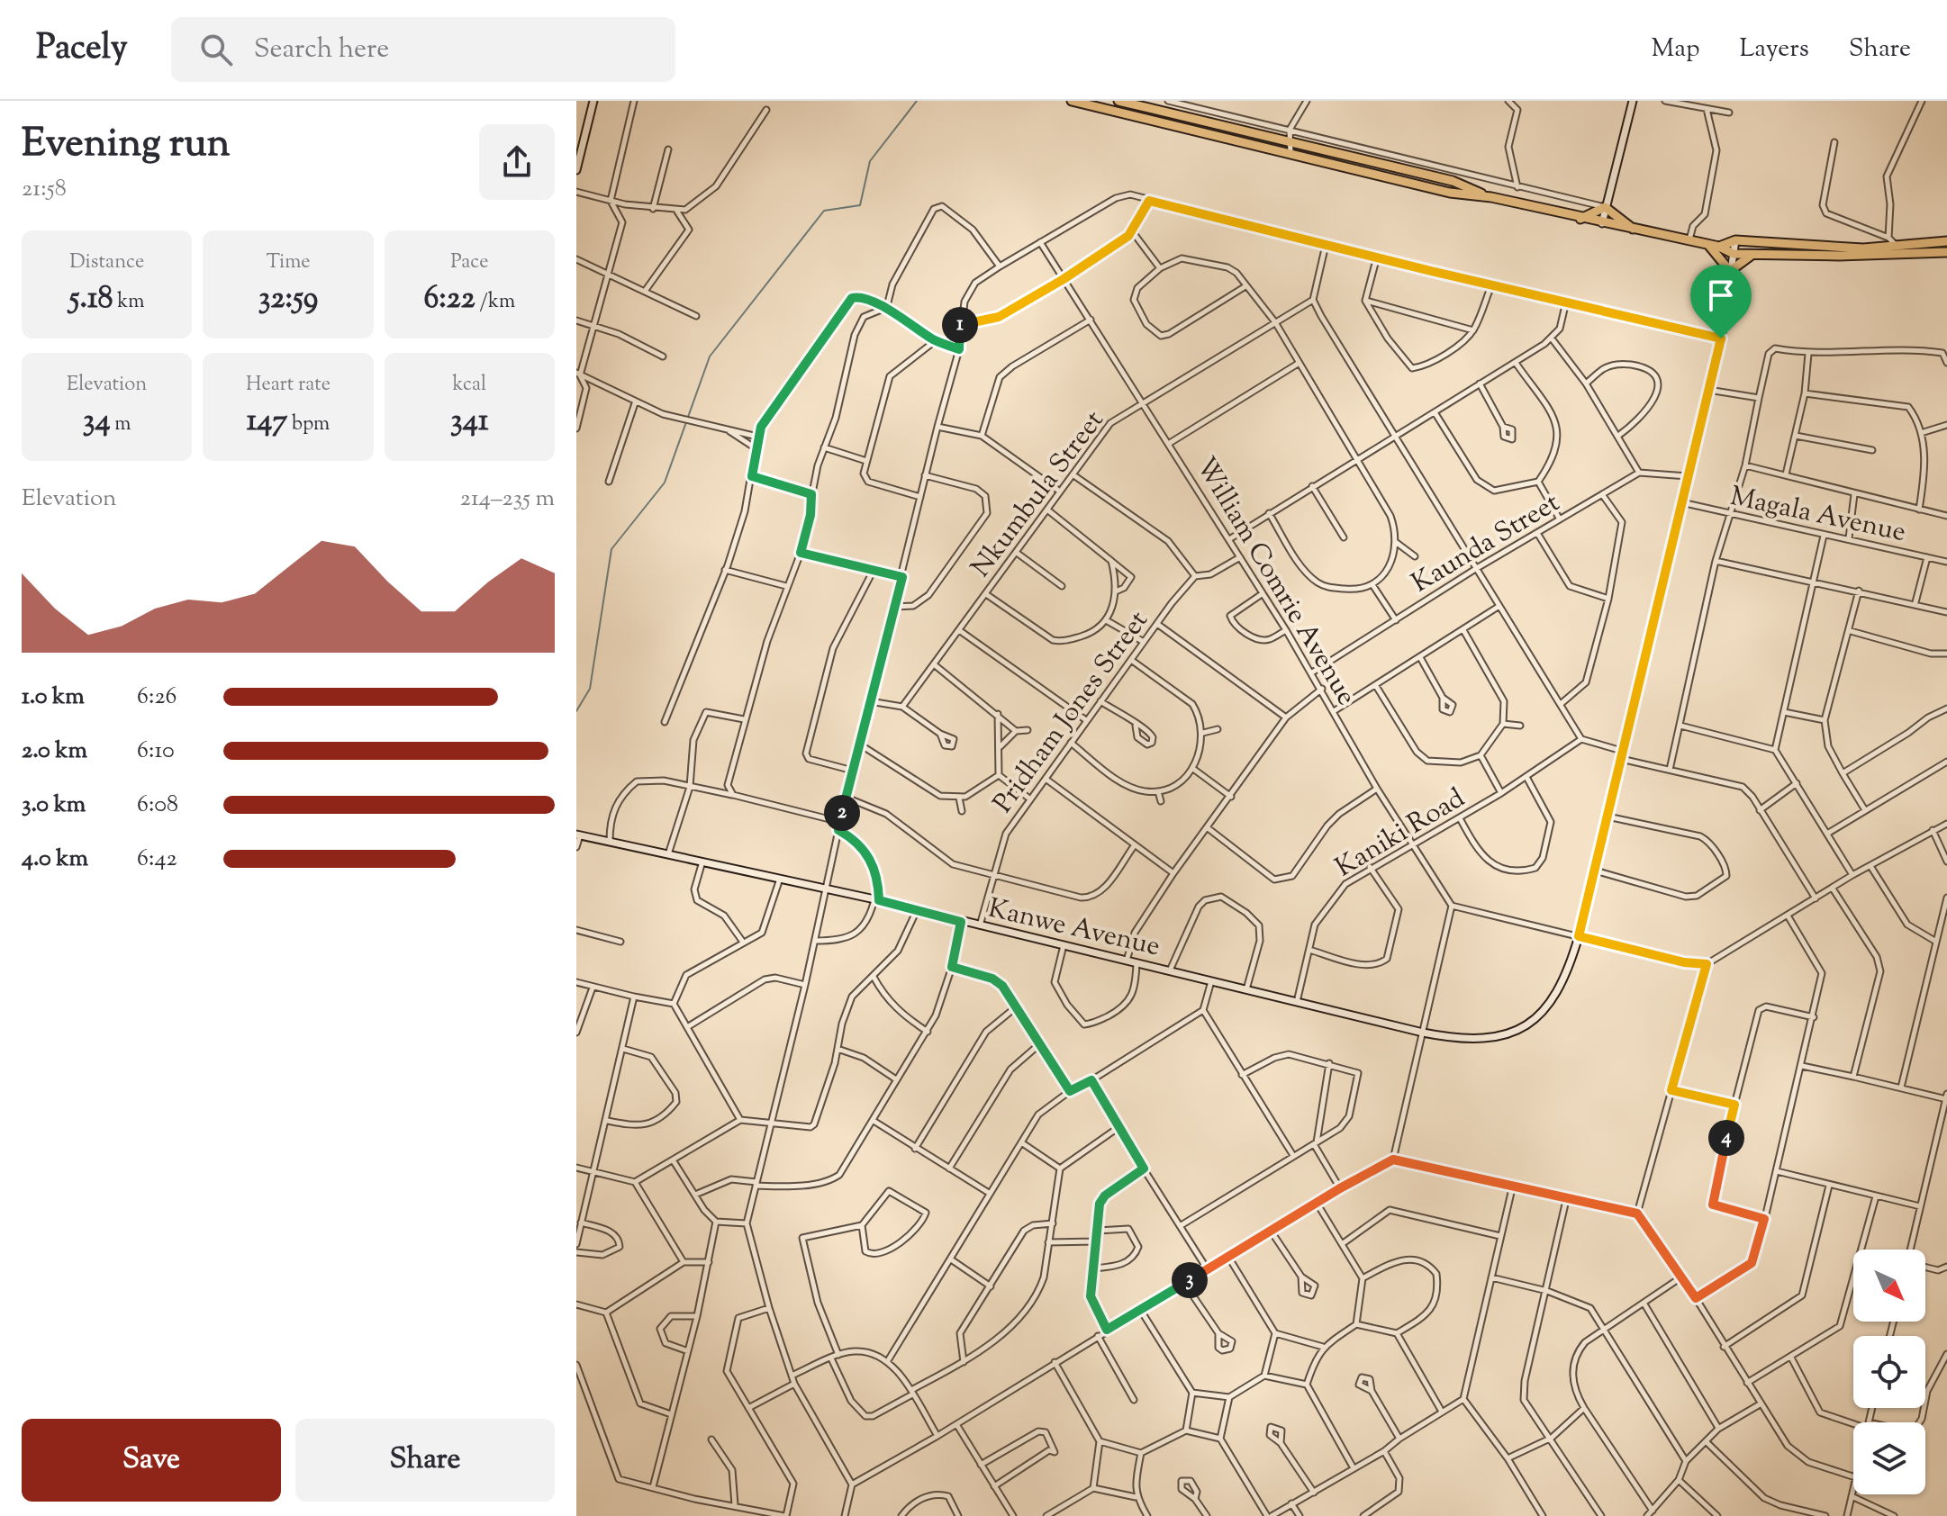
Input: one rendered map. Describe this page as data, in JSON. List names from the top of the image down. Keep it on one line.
{"streets":{"main road":["Kanwe Avenue"],"street":["Nkumbula Street","Magala Avenue","Kaunda Street","William Comrie Avenue","Pridham Jones Street","Kaniki Road"]},"crossings":[["Nkumbula Street","William Comrie Avenue"],["Kaunda Street","William Comrie Avenue"],["William Comrie Avenue","Kaniki Road"],["Pridham Jones Street","Kanwe Avenue"],["Kaniki Road","Kanwe Avenue"]],"north":"bottom right","page":{"header":"Pacely","search":"Search here","nav":["Map","Layers","Share"],"heading":["Evening run","21:58"],"stats":[["Distance","5.18 km"],["Time","32:59"],["Pace","6:22 /km"],["Elevation","34 m"],["Heart rate","147 bpm"],["kcal","341"]],"pins":["1","2","4","3"],"chart":["Elevation","214–235 m"],"list":[{"name":"1.0 km","note":"6:26"},{"name":"2.0 km","note":"6:10"},{"name":"3.0 km","note":"6:08"},{"name":"4.0 km","note":"6:42"}],"buttons":["Save","Share"]}}
